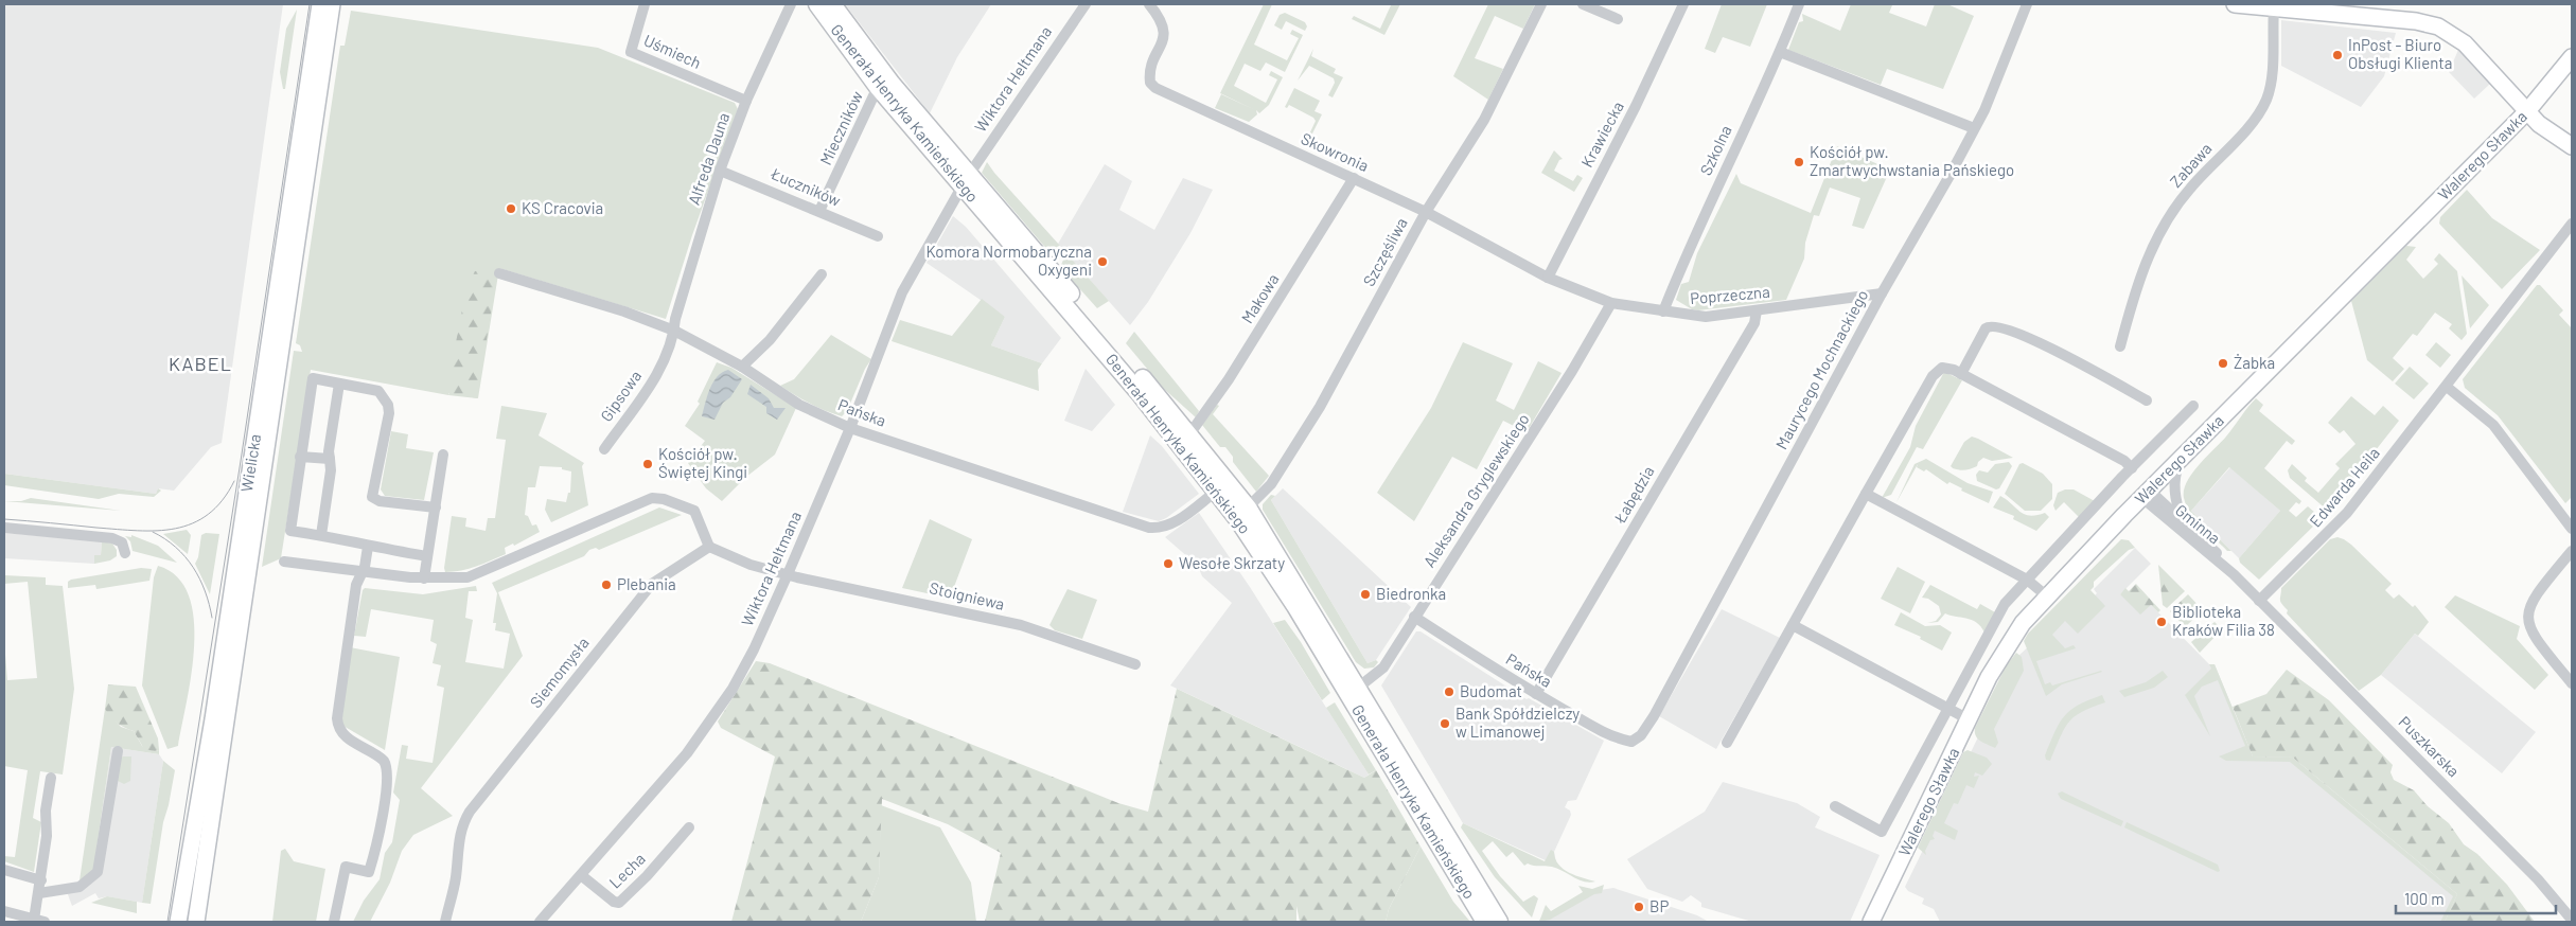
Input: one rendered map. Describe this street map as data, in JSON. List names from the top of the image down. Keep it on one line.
{"streets":{"main road":["Generała Henryka Kamieńskiego","Walerego Sławka","Wielicka"],"street":["Uśmiech","Wiktora Heltmana","Mieczników","Krawiecka","Szkolna","Skowronia","Alfreda Dauna","Zabawa","Łuczników","Szczęśliwa","Poprzeczna","Makowa","Maurycego Mochnackiego","Gipsowa","Pańska","Edwarda Heila","Aleksandra Gryglewskiego","Łabędzia","Gminna","Stoigniewa","Siemomysła","Puszkarska","Lecha"]},"crossings":[["Uśmiech","Alfreda Dauna"],["Wiktora Heltmana","Generała Henryka Kamieńskiego"],["Wiktora Heltmana","Pańska"],["Wiktora Heltmana","Stoigniewa"],["Wiktora Heltmana","Lecha"],["Generała Henryka Kamieńskiego","Mieczników"],["Generała Henryka Kamieńskiego","Szczęśliwa"],["Generała Henryka Kamieńskiego","Makowa"],["Generała Henryka Kamieńskiego","Pańska"],["Generała Henryka Kamieńskiego","Aleksandra Gryglewskiego"],["Mieczników","Łuczników"],["Krawiecka","Skowronia"],["Szkolna","Poprzeczna"],["Skowronia","Szczęśliwa"],["Skowronia","Poprzeczna"],["Skowronia","Makowa"],["Walerego Sławka","Gminna"],["Alfreda Dauna","Łuczników"],["Alfreda Dauna","Gipsowa"],["Alfreda Dauna","Pańska"],["Poprzeczna","Maurycego Mochnackiego"],["Poprzeczna","Aleksandra Gryglewskiego"],["Poprzeczna","Łabędzia"],["Maurycego Mochnackiego","Pańska"],["Gipsowa","Pańska"],["Pańska","Aleksandra Gryglewskiego"],["Pańska","Łabędzia"],["Edwarda Heila","Gminna"],["Edwarda Heila","Puszkarska"],["Gminna","Puszkarska"]],"districts":["KABEL"],"places":["InPost - Biuro Obsługi Klienta","Kościół pw. Zmartwychwstania Pańskiego","KS Cracovia","Komora Normobaryczna Oxygeni","Żabka","Kościół pw. Świętej Kingi","Wesołe Skrzaty","Plebania","Biedronka","Biblioteka Kraków Filia 38","Budomat","Bank Spółdzielczy w Limanowej","BP"],"scale_bar":"100 m"}
